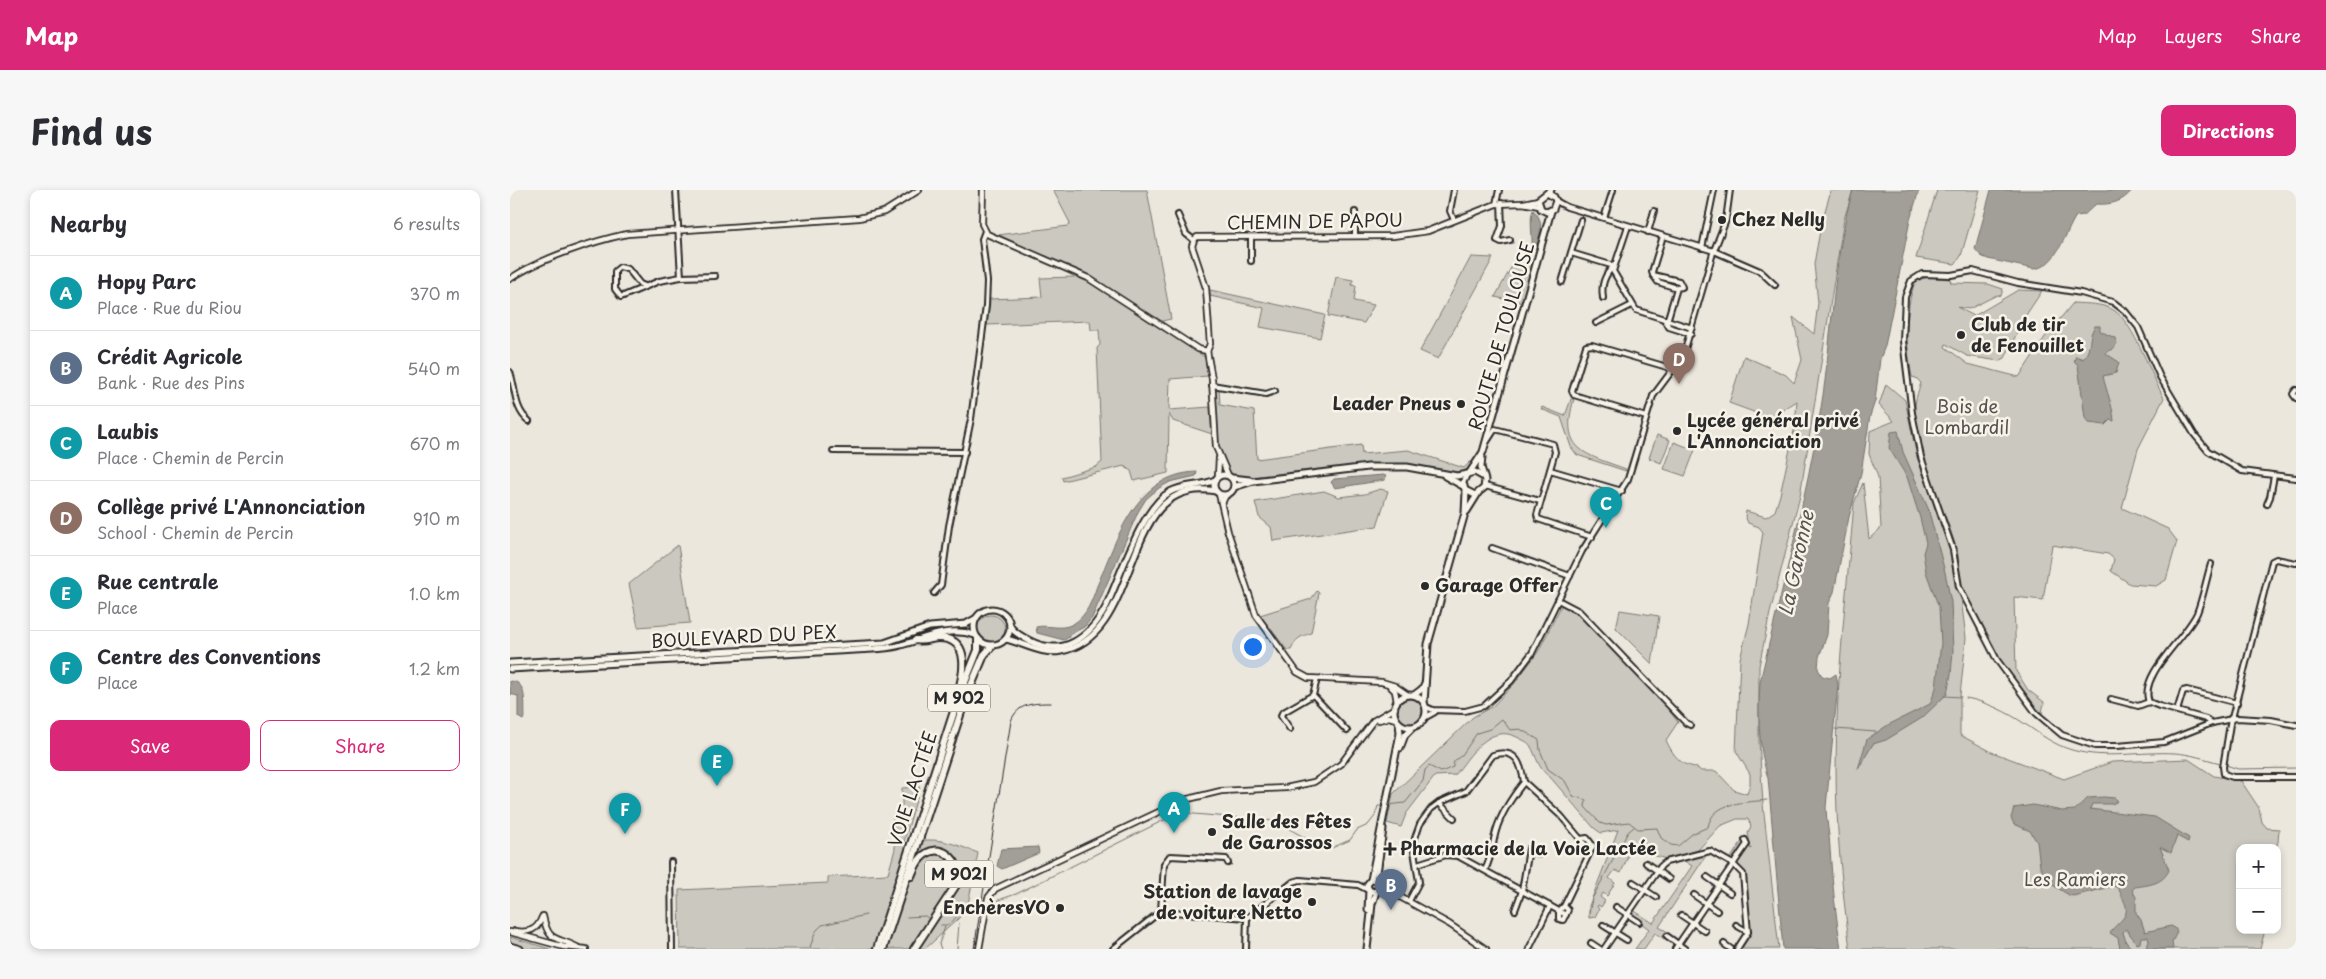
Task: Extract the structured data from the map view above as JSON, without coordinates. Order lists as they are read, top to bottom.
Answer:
{
  "streets": {
    "highway": ["M 902", "VOIE LACTÉE", "M 902l"],
    "main road": ["ROUTE DE TOULOUSE", "BOULEVARD DU PEX"],
    "street": ["CHEMIN DE PAPOU"]
  },
  "crossings": [
    ["CHEMIN DE PAPOU", "ROUTE DE TOULOUSE"],
    ["BOULEVARD DU PEX", "VOIE LACTÉE"],
    ["VOIE LACTÉE", "M 902l"]
  ],
  "water": ["La Garonne"],
  "parks": ["Bois de Lombardil", "Les Ramiers"],
  "places": {
    "other": [
      "Chez Nelly",
      "Club de tir de Fenouillet",
      "Leader Pneus",
      "Lycée général privé L'Annonciation",
      "Garage Offer",
      "Salle des Fêtes de Garossos",
      "Station de lavage de voiture Netto",
      "EnchèresVO"
    ],
    "health": ["Pharmacie de la Voie Lactée"]
  },
  "page": {
    "header": "Map",
    "nav": ["Map", "Layers", "Share"],
    "title": "Find us",
    "buttons": [
      "Directions",
      ["Save", "Share"]
    ],
    "heading": ["Nearby", "6 results"],
    "list": [
      {
        "mark": "A",
        "name": "Hopy Parc",
        "note": "Place · Rue du Riou",
        "value": "370 m"
      },
      {
        "mark": "B",
        "name": "Crédit Agricole",
        "note": "Bank · Rue des Pins",
        "value": "540 m"
      },
      {
        "mark": "C",
        "name": "Laubis",
        "note": "Place · Chemin de Percin",
        "value": "670 m"
      },
      {
        "mark": "D",
        "name": "Collège privé L'Annonciation",
        "note": "School · Chemin de Percin",
        "value": "910 m"
      },
      {
        "mark": "E",
        "name": "Rue centrale",
        "note": "Place",
        "value": "1.0 km"
      },
      {
        "mark": "F",
        "name": "Centre des Conventions",
        "note": "Place",
        "value": "1.2 km"
      }
    ],
    "pins": [
      "D",
      "C",
      "E",
      "A",
      "F",
      "B"
    ],
    "map_buttons": ["+", "−"]
  }
}
